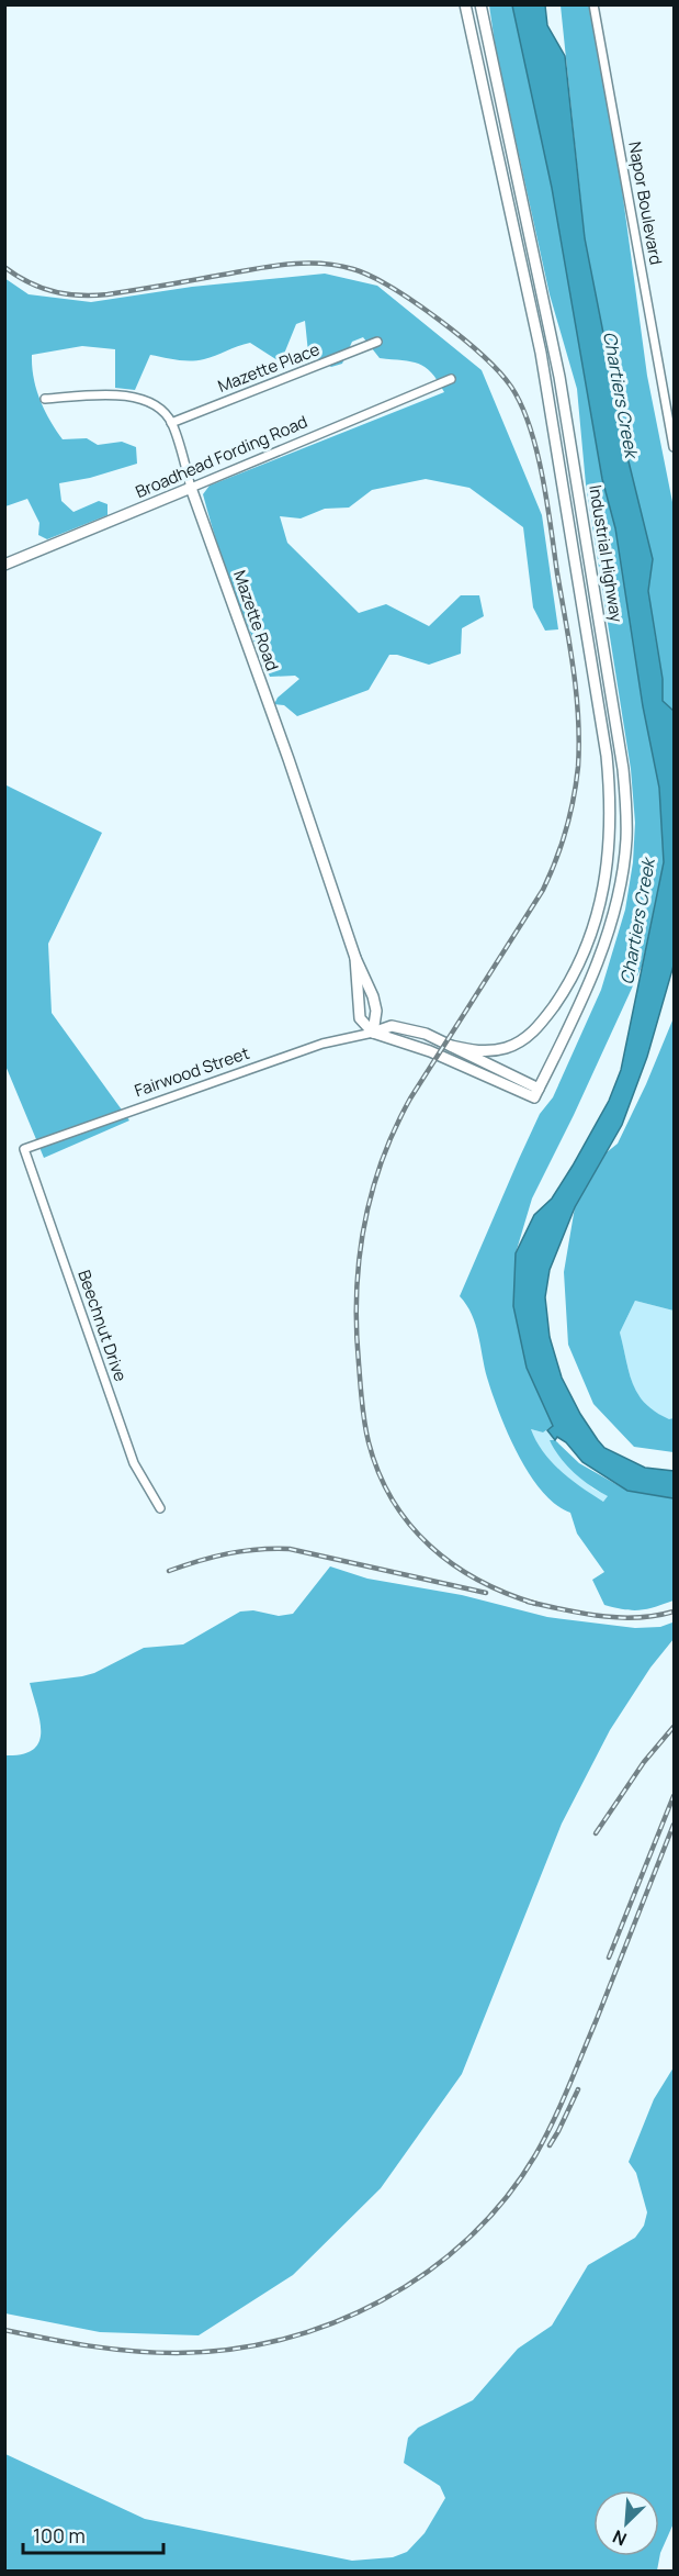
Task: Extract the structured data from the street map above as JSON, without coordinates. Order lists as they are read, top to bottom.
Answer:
{
  "streets": {
    "street": [
      "Napor Boulevard",
      "Mazette Place",
      "Broadhead Fording Road",
      "Industrial Highway",
      "Mazette Road",
      "Fairwood Street",
      "Beechnut Drive"
    ]
  },
  "crossings": [
    ["Mazette Place", "Mazette Road"],
    ["Broadhead Fording Road", "Mazette Road"],
    ["Industrial Highway", "Fairwood Street"],
    ["Mazette Road", "Fairwood Street"],
    ["Fairwood Street", "Beechnut Drive"]
  ],
  "water": ["Chartiers Creek"],
  "scale_bar": "100 m",
  "north": "bottom left"
}
